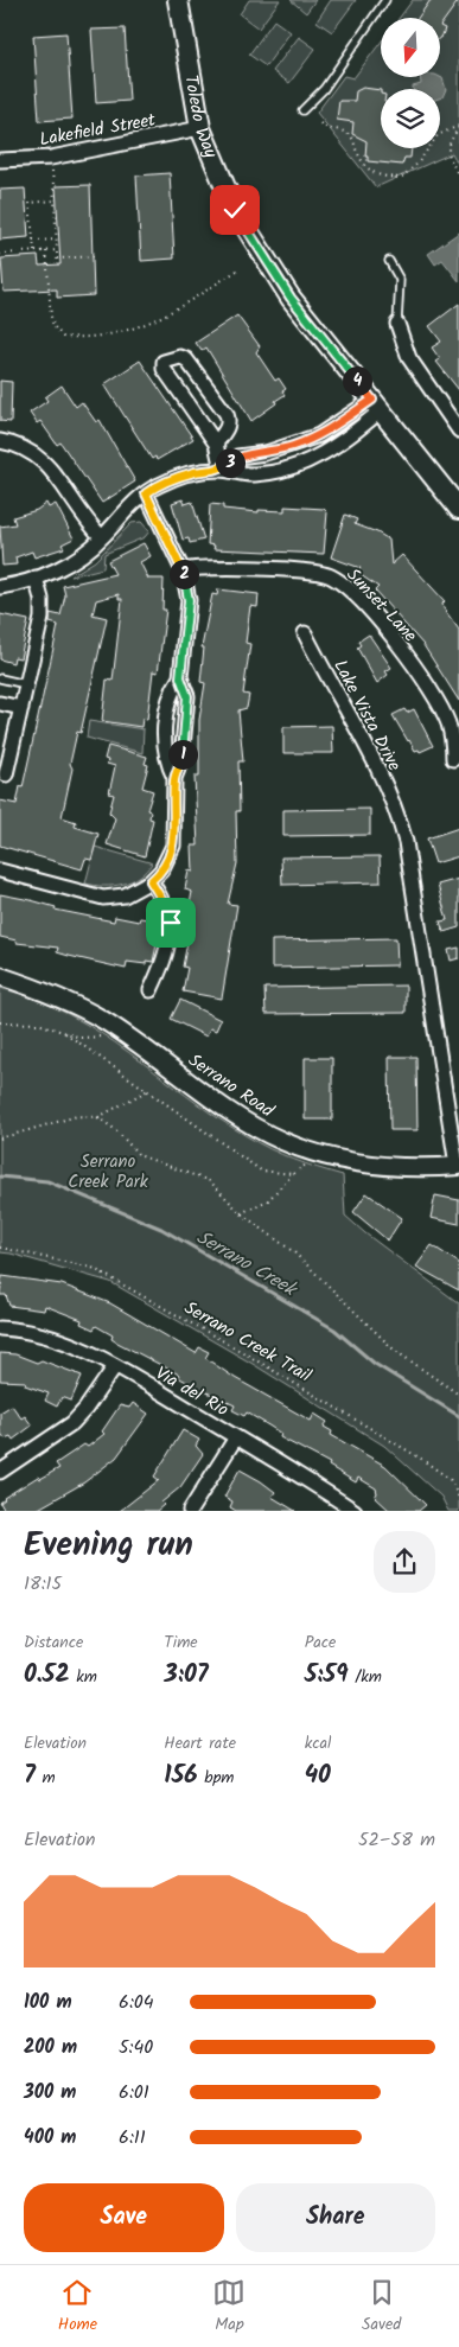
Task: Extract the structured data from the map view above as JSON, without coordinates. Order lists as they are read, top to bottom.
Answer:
{
  "streets": {
    "main road": ["Toledo Way"],
    "street": [
      "Lakefield Street",
      "Sunset Lane",
      "Lake Vista Drive",
      "Serrano Road",
      "Via del Rio"
    ],
    "path": ["Serrano Creek Trail"]
  },
  "crossings": [
    ["Toledo Way", "Lakefield Street"],
    ["Lake Vista Drive", "Serrano Road"]
  ],
  "water": ["Serrano Creek"],
  "parks": ["Serrano Creek Park"],
  "north": "bottom",
  "page": {
    "pins": [
      "4",
      "3",
      "2",
      "1"
    ],
    "heading": ["Evening run", "18:15"],
    "stats": [
      ["Distance", "0.52 km"],
      ["Time", "3:07"],
      ["Pace", "5:59 /km"],
      ["Elevation", "7 m"],
      ["Heart rate", "156 bpm"],
      ["kcal", "40"]
    ],
    "chart": ["Elevation", "52–58 m"],
    "list": [
      {
        "name": "100 m",
        "note": "6:04"
      },
      {
        "name": "200 m",
        "note": "5:40"
      },
      {
        "name": "300 m",
        "note": "6:01"
      },
      {
        "name": "400 m",
        "note": "6:11"
      }
    ],
    "buttons": ["Save", "Share"],
    "tabs": ["Home", "Map", "Saved"]
  }
}
